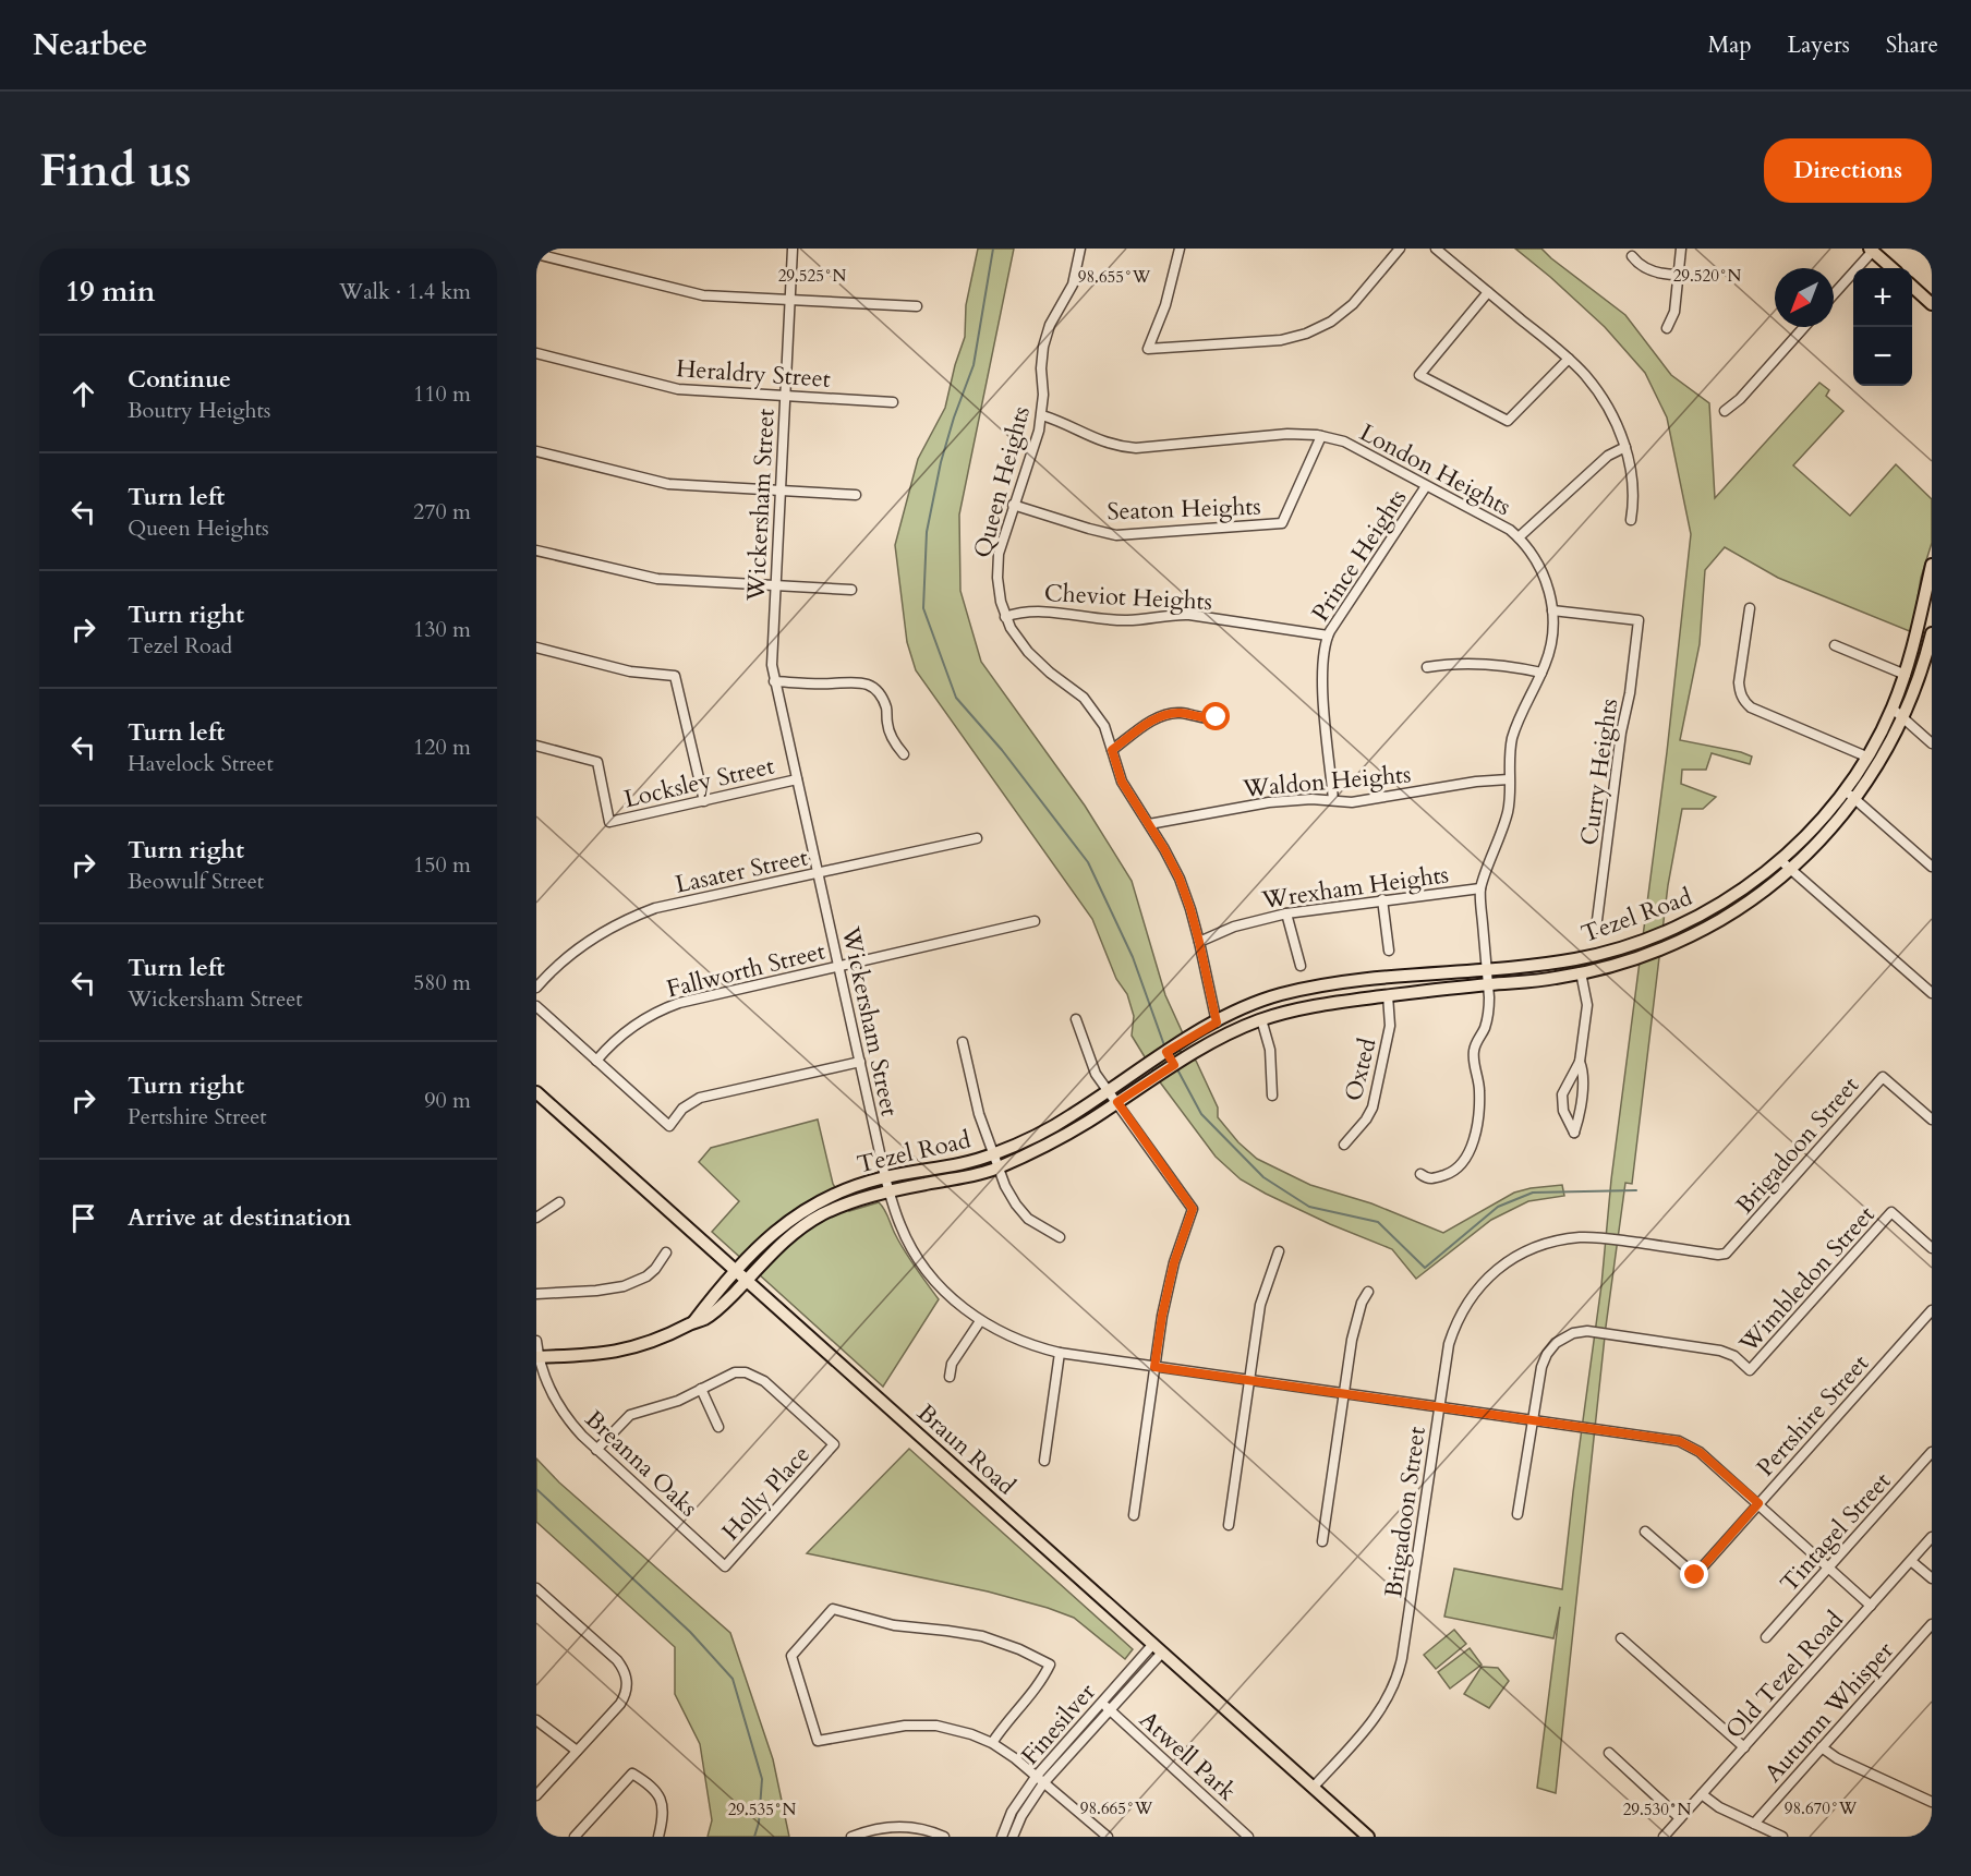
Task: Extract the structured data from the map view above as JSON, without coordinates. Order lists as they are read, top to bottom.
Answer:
{
  "streets": {
    "main road": ["Tezel Road", "Braun Road"],
    "street": [
      "Heraldry Street",
      "London Heights",
      "Queen Heights",
      "Wickersham Street",
      "Seaton Heights",
      "Prince Heights",
      "Cheviot Heights",
      "Curry Heights",
      "Waldon Heights",
      "Locksley Street",
      "Lasater Street",
      "Wrexham Heights",
      "Fallworth Street",
      "Oxted",
      "Brigadoon Street",
      "Wimbledon Street",
      "Pertshire Street",
      "Breanna Oaks",
      "Holly Place",
      "Tintagel Street",
      "Old Tezel Road",
      "Autumn Whisper",
      "Finesilver",
      "Atwell Park"
    ]
  },
  "crossings": [
    ["Heraldry Street", "Wickersham Street"],
    ["London Heights", "Queen Heights"],
    ["London Heights", "Seaton Heights"],
    ["London Heights", "Prince Heights"],
    ["London Heights", "Curry Heights"],
    ["London Heights", "Waldon Heights"],
    ["London Heights", "Wrexham Heights"],
    ["London Heights", "Tezel Road"],
    ["Queen Heights", "Seaton Heights"],
    ["Queen Heights", "Cheviot Heights"],
    ["Queen Heights", "Waldon Heights"],
    ["Queen Heights", "Wrexham Heights"],
    ["Queen Heights", "Tezel Road"],
    ["Wickersham Street", "Locksley Street"],
    ["Wickersham Street", "Lasater Street"],
    ["Wickersham Street", "Tezel Road"],
    ["Wickersham Street", "Fallworth Street"],
    ["Wickersham Street", "Brigadoon Street"],
    ["Wickersham Street", "Wimbledon Street"],
    ["Wickersham Street", "Pertshire Street"],
    ["Wickersham Street", "Tintagel Street"],
    ["Wickersham Street", "Old Tezel Road"],
    ["Prince Heights", "Cheviot Heights"],
    ["Prince Heights", "Waldon Heights"],
    ["Tezel Road", "Oxted"],
    ["Tezel Road", "Braun Road"],
    ["Tezel Road", "Breanna Oaks"],
    ["Brigadoon Street", "Braun Road"],
    ["Braun Road", "Finesilver"],
    ["Breanna Oaks", "Holly Place"],
    ["Finesilver", "Atwell Park"]
  ],
  "north": "bottom left",
  "page": {
    "header": "Nearbee",
    "nav": ["Map", "Layers", "Share"],
    "buttons": "Directions",
    "title": "Find us",
    "heading": ["19 min", "Walk · 1.4 km"],
    "map_buttons": ["+", "−"],
    "list": [
      ["Continue", "Boutry Heights", "110 m"],
      ["Turn left", "Queen Heights", "270 m"],
      ["Turn right", "Tezel Road", "130 m"],
      ["Turn left", "Havelock Street", "120 m"],
      ["Turn right", "Beowulf Street", "150 m"],
      ["Turn left", "Wickersham Street", "580 m"],
      ["Turn right", "Pertshire Street", "90 m"],
      "Arrive at destination"
    ]
  },
  "coordinates": [
    "29.525°N",
    "29.520°N",
    "98.655°W",
    "98.665°W",
    "98.670°W",
    "29.535°N",
    "29.530°N"
  ]
}
